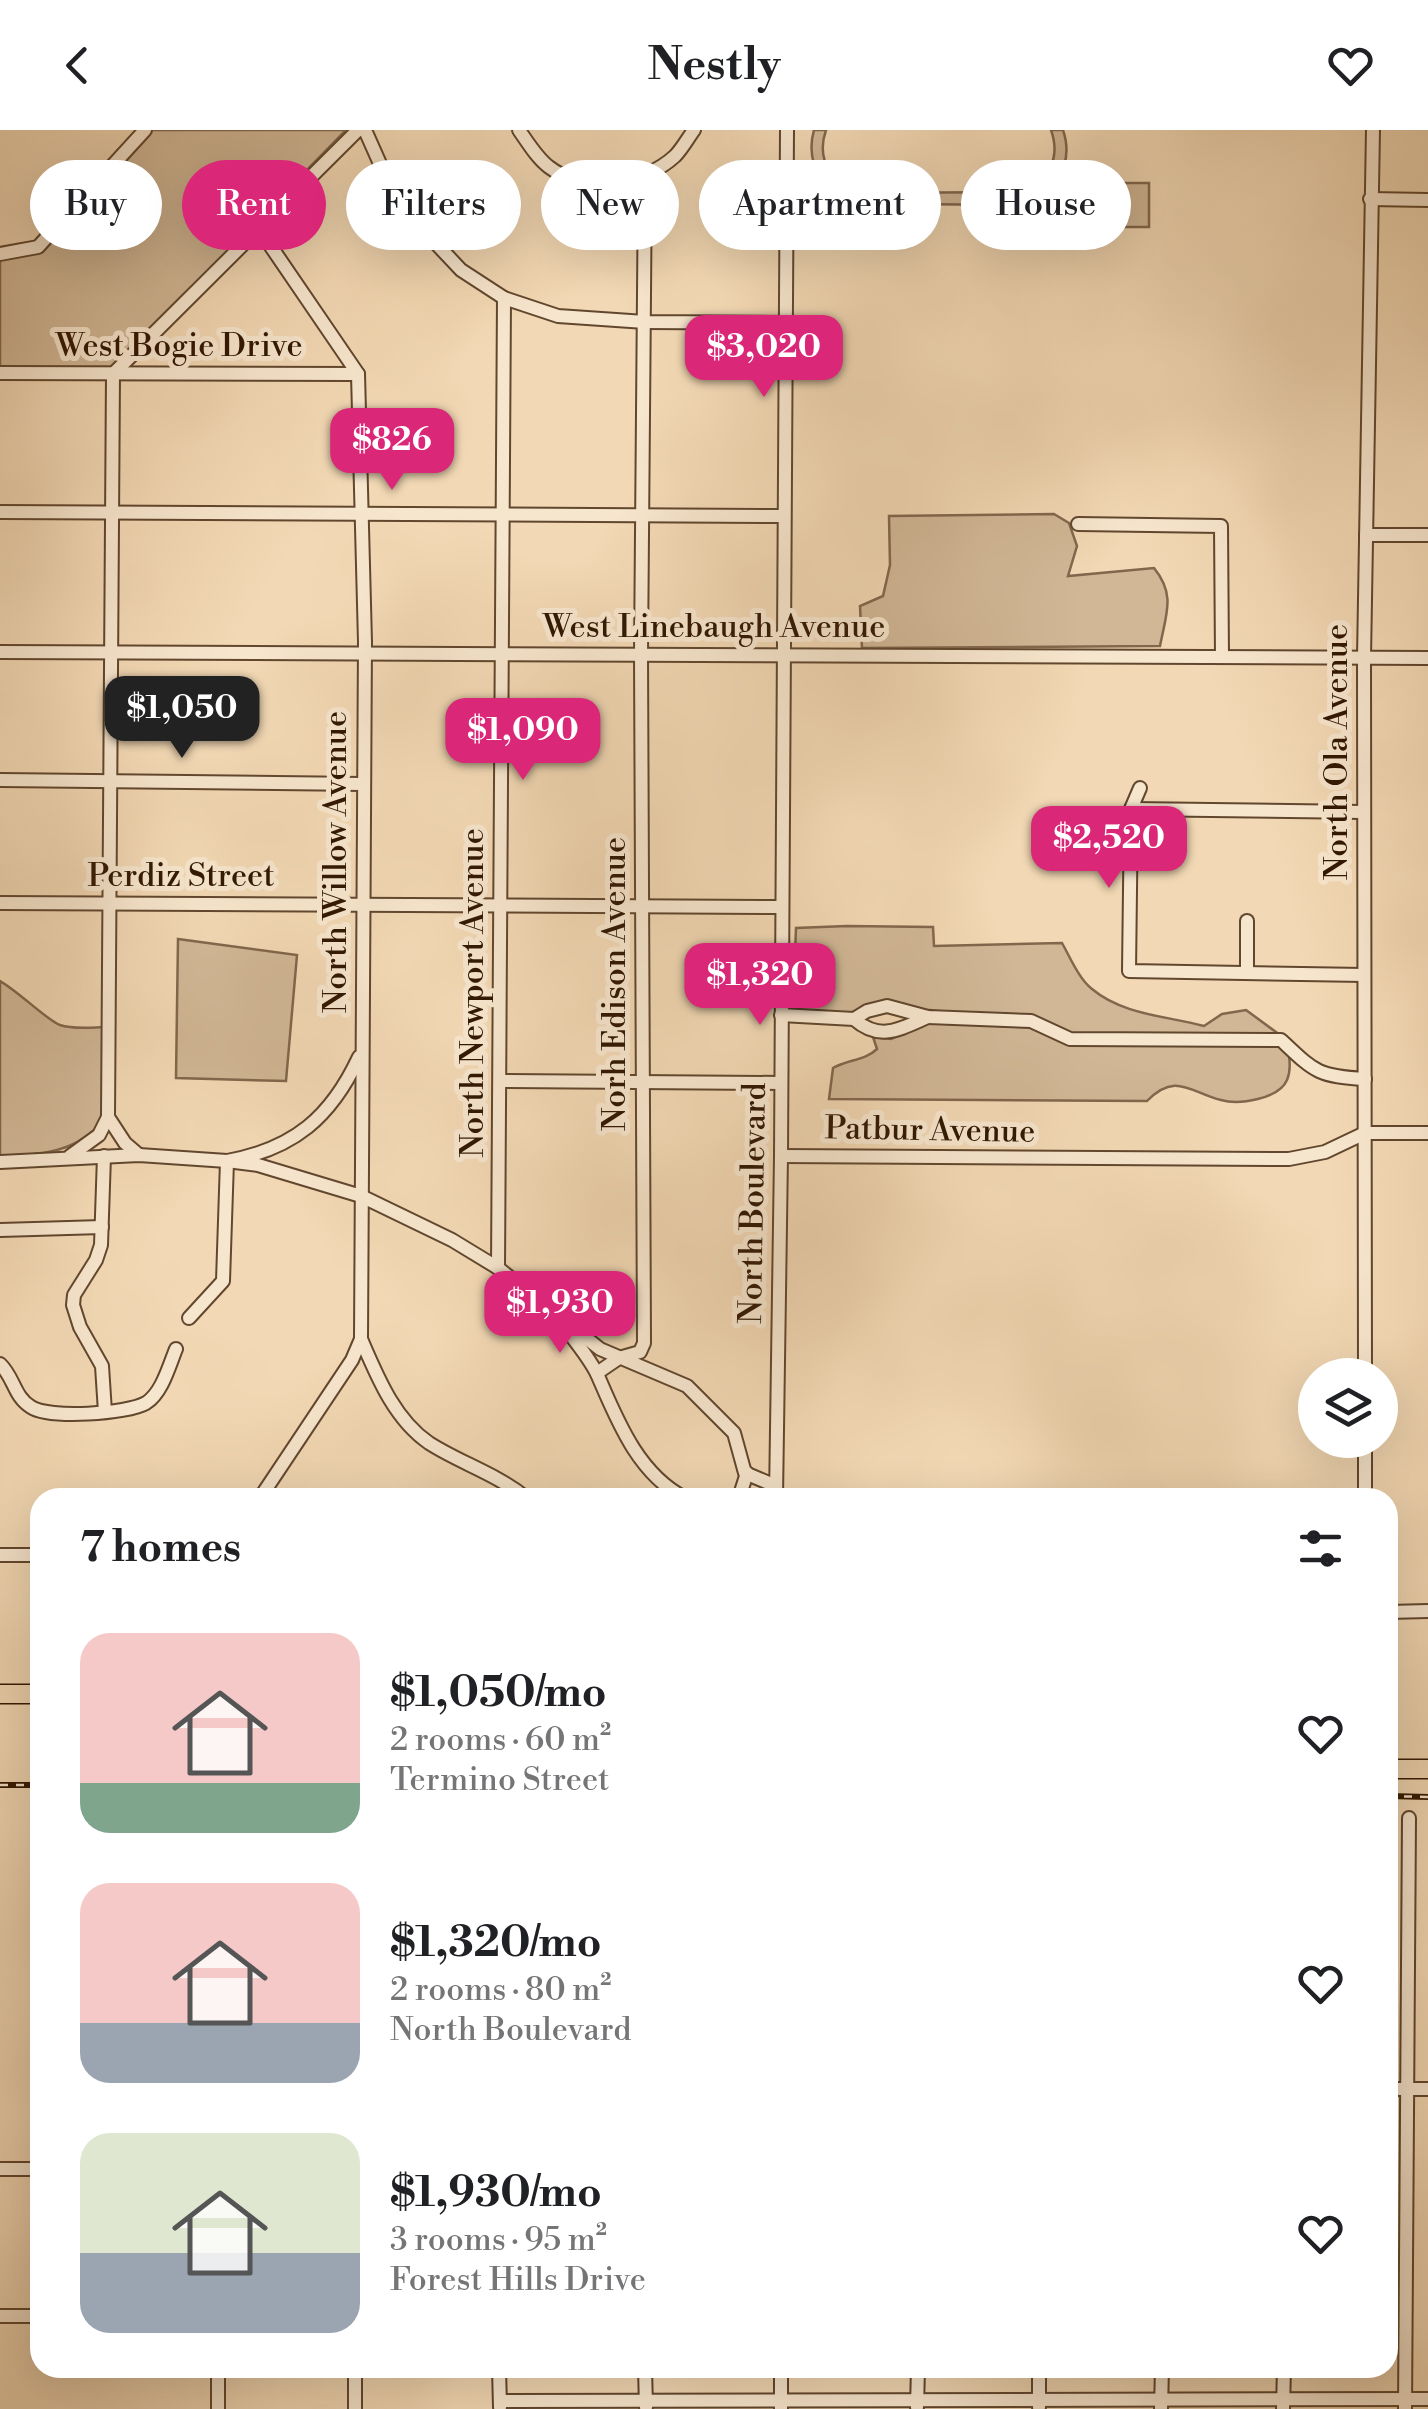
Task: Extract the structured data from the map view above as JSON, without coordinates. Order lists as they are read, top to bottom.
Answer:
{
  "streets": {
    "street": [
      "West Bogie Drive",
      "West Linebaugh Avenue",
      "North Ola Avenue",
      "North Willow Avenue",
      "Perdiz Street",
      "Norh Edison Avenue",
      "North Newport Avenue",
      "Patbur Avenue",
      "North Boulevard"
    ]
  },
  "crossings": [
    ["West Bogie Drive", "North Willow Avenue"],
    ["West Linebaugh Avenue", "North Ola Avenue"],
    ["West Linebaugh Avenue", "North Willow Avenue"],
    ["West Linebaugh Avenue", "Norh Edison Avenue"],
    ["West Linebaugh Avenue", "North Newport Avenue"],
    ["West Linebaugh Avenue", "North Boulevard"],
    ["North Ola Avenue", "Patbur Avenue"],
    ["North Willow Avenue", "Perdiz Street"],
    ["Perdiz Street", "Norh Edison Avenue"],
    ["Perdiz Street", "North Newport Avenue"],
    ["Perdiz Street", "North Boulevard"],
    ["Patbur Avenue", "North Boulevard"]
  ],
  "page": {
    "header": "Nestly",
    "chip": [
      "Buy",
      "Rent",
      "Filters",
      "New",
      "Apartment",
      "House"
    ],
    "price": [
      "$3,020",
      "$826",
      "$1,050",
      "$1,090",
      "$2,520",
      "$1,320",
      "$1,930"
    ],
    "heading": "7 homes",
    "list": [
      {
        "name": "$1,050/mo",
        "note": "2 rooms · 60 m² · Termino Street"
      },
      {
        "name": "$1,320/mo",
        "note": "2 rooms · 80 m² · North Boulevard"
      },
      {
        "name": "$1,930/mo",
        "note": "3 rooms · 95 m² · Forest Hills Drive"
      }
    ]
  }
}
